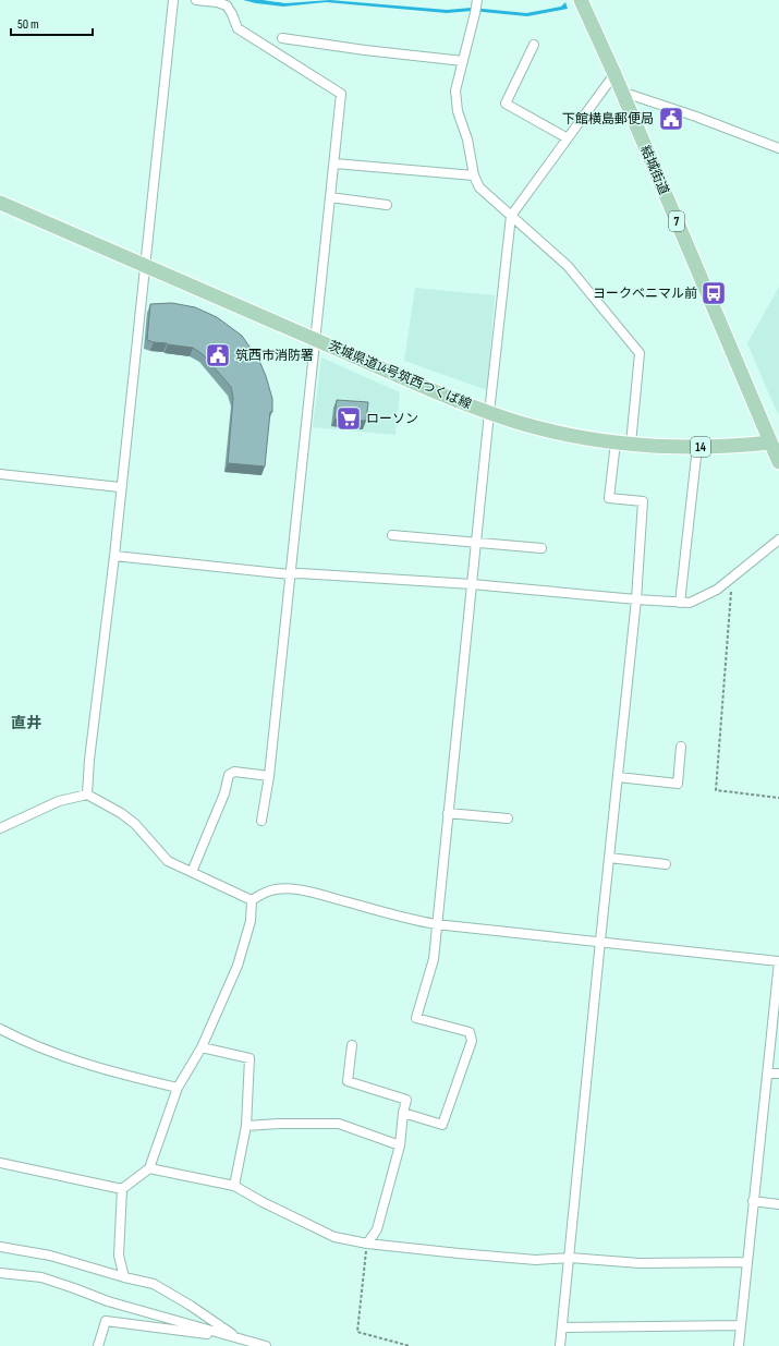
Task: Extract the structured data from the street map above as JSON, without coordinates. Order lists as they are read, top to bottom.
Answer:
{
  "streets": {
    "main road": [
      "結城街道",
      "7",
      "茨城県道14号筑西つくば線",
      "14"
    ]
  },
  "crossings": [
    ["結城街道", "茨城県道14号筑西つくば線"]
  ],
  "districts": ["直井"],
  "places": {
    "public building": ["下館横島郵便局", "筑西市消防署"],
    "bus stop": ["ヨークベニマル前"],
    "supermarket": ["ローソン"]
  },
  "scale_bar": "50 m"
}
